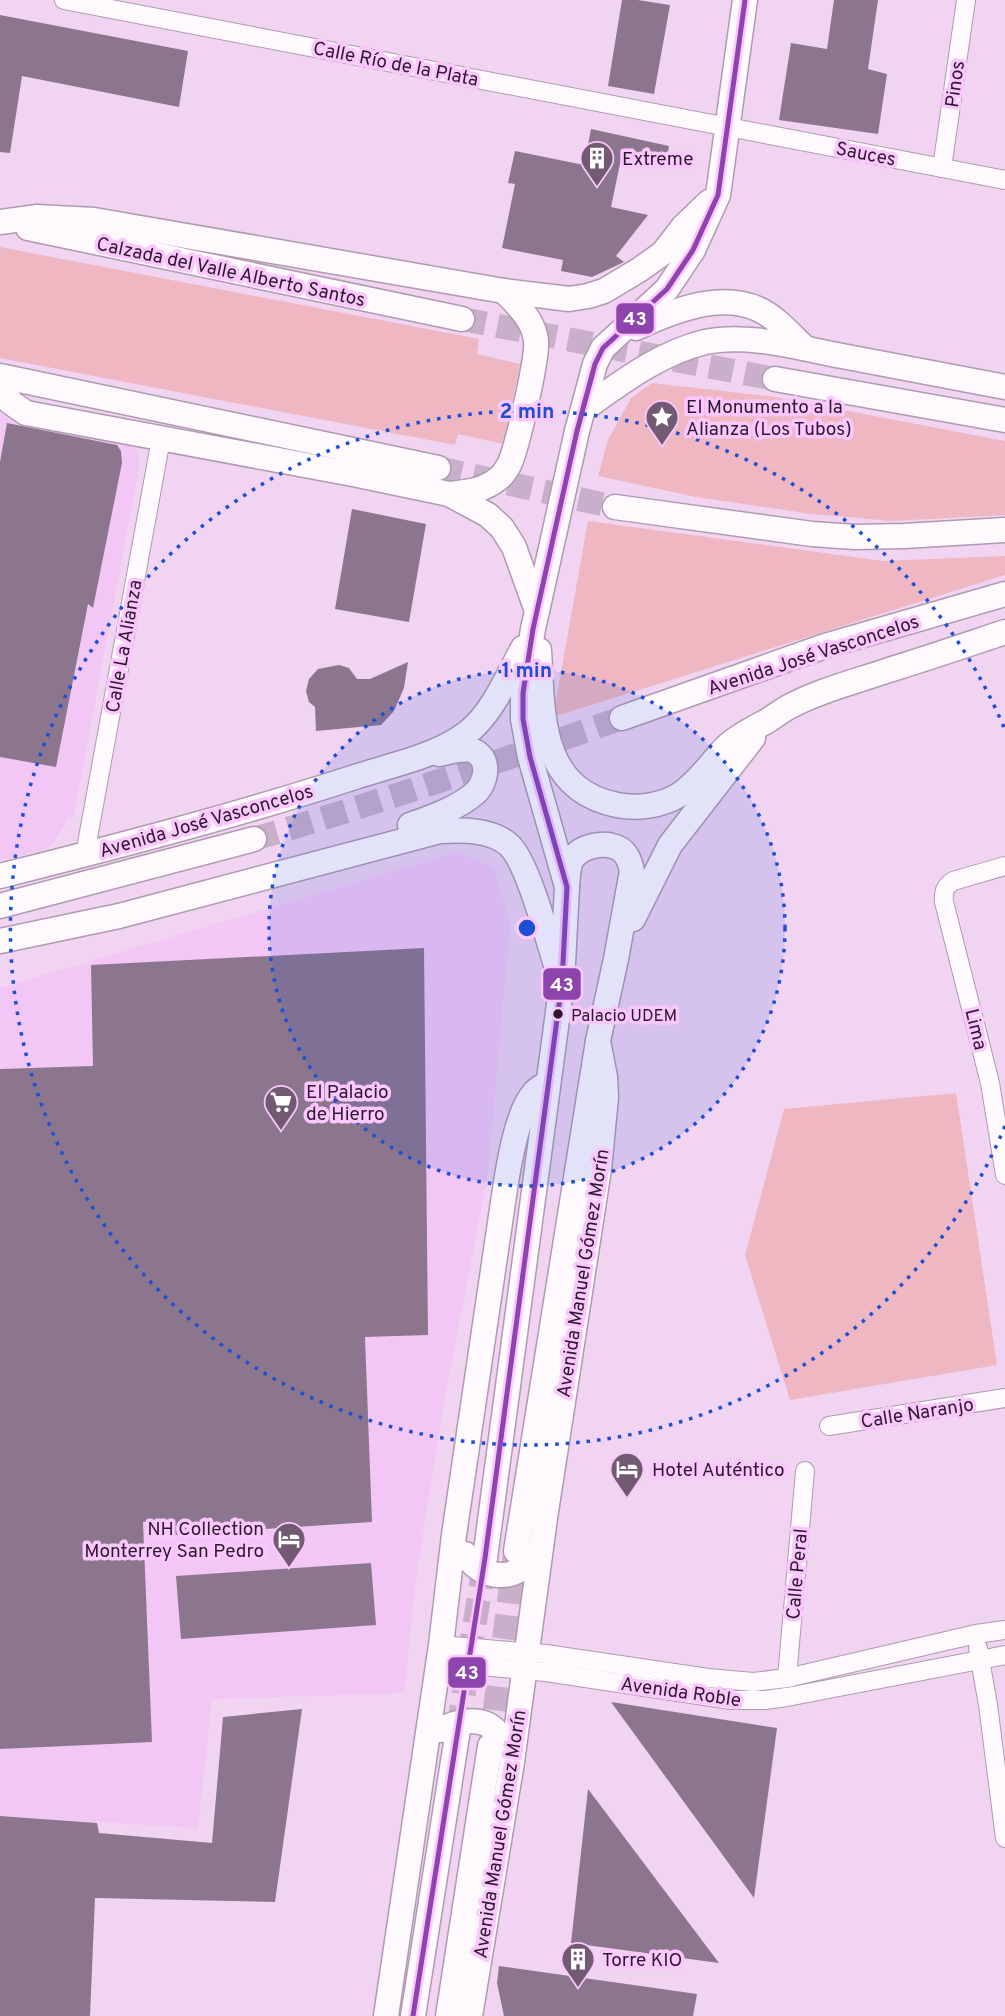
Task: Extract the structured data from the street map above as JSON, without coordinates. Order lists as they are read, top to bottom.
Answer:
{
  "streets": {
    "main road": ["Calzada del Valle Alberto Santos", "Avenida José Vasconcelos", "Avenida Manuel Gómez Morín"],
    "street": [
      "Calle Río de la Plata",
      "Pinos",
      "Sauces",
      "Calle La Alianza",
      "Lima",
      "Calle Naranjo",
      "Calle Peral",
      "Avenida Roble"
    ]
  },
  "crossings": [
    ["Calle Río de la Plata", "Sauces"],
    ["Pinos", "Sauces"],
    ["Calle La Alianza", "Avenida José Vasconcelos"],
    ["Avenida Manuel Gómez Morín", "Avenida Roble"],
    ["Calle Peral", "Avenida Roble"]
  ],
  "places": {
    "building": ["Extreme", "Torre KIO"],
    "place": ["El Monumento a la Alianza (Los Tubos)"],
    "other": ["Palacio UDEM"],
    "supermarket": ["El Palacio de Hierro"],
    "hotel": ["Hotel Auténtico", "NH Collection Monterrey San Pedro"]
  },
  "lines": ["transit line 43"],
  "rings": ["2 min", "1 min"]
}
